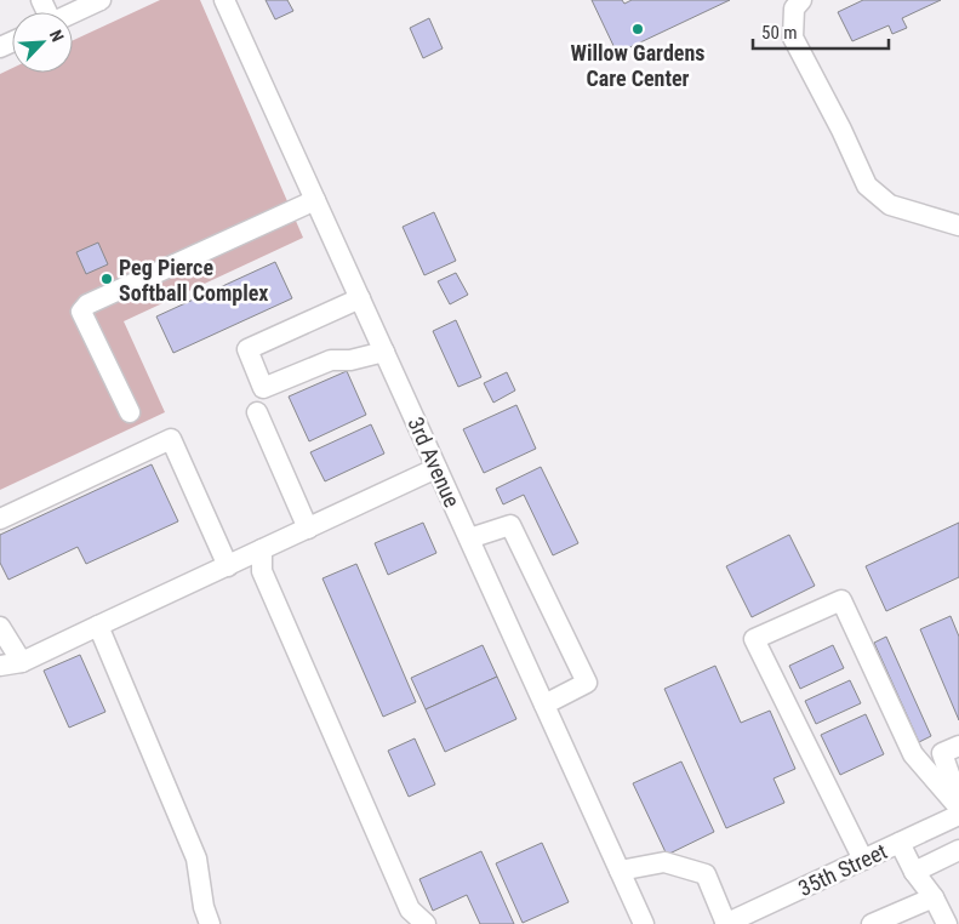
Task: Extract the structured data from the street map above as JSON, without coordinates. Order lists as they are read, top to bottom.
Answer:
{
  "streets": {
    "street": ["3rd Avenue", "35th Street"]
  },
  "places": ["Willow Gardens Care Center", "Peg Pierce Softball Complex"],
  "scale_bar": "50 m",
  "north": "top right"
}
